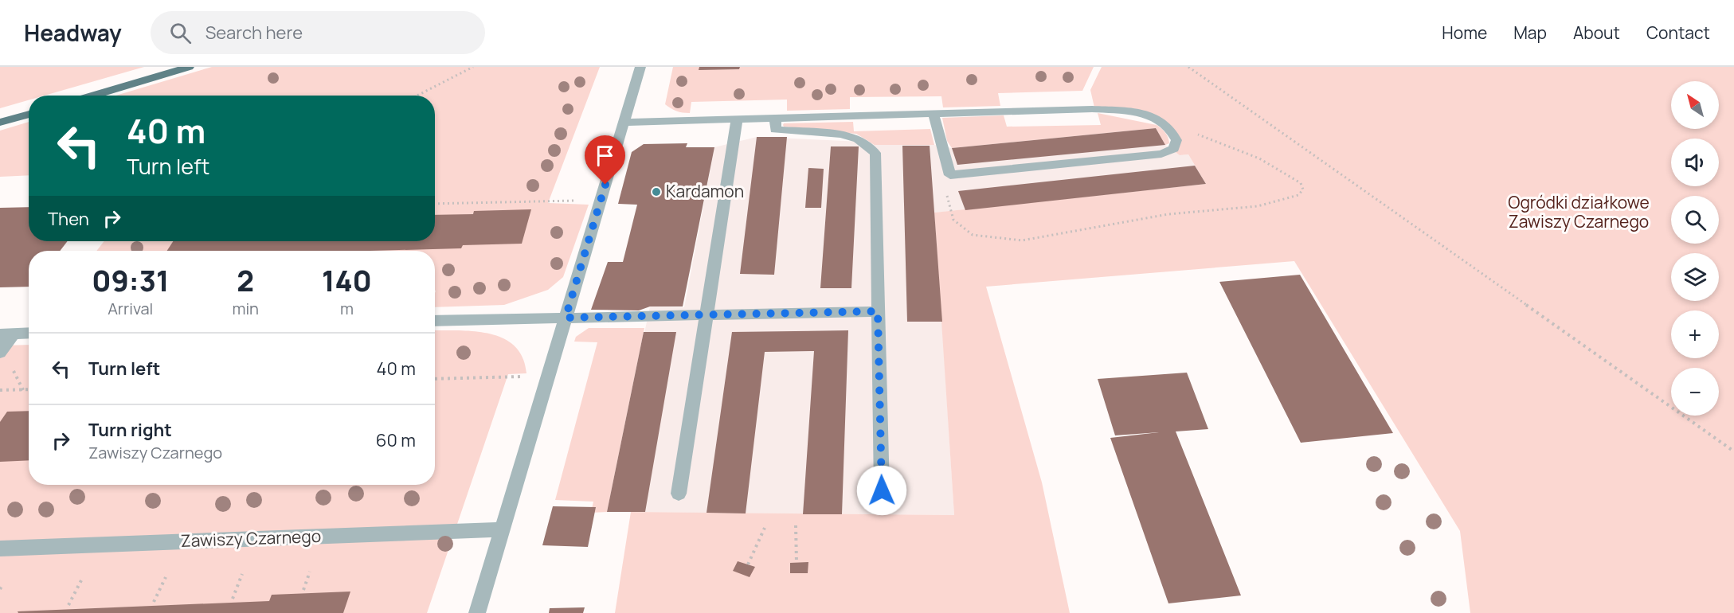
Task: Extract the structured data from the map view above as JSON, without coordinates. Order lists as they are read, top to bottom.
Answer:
{
  "streets": {
    "street": ["Zawiszy Czarnego"]
  },
  "parks": ["Ogródki działkowe Zawiszy Czarnego"],
  "places": ["Kardamon"],
  "north": "top left",
  "page": {
    "header": "Headway",
    "search": "Search here",
    "nav": [
      "Home",
      "Map",
      "About",
      "Contact"
    ],
    "map_buttons": ["+", "−"],
    "turn": ["40 m", "Turn left"],
    "then": "Then",
    "eta": [
      "09:31",
      "Arrival",
      "2",
      "min",
      "140",
      "m"
    ],
    "list": [
      {
        "name": "Turn left",
        "value": "40 m"
      },
      {
        "name": "Turn right",
        "note": "Zawiszy Czarnego",
        "value": "60 m"
      }
    ]
  }
}
